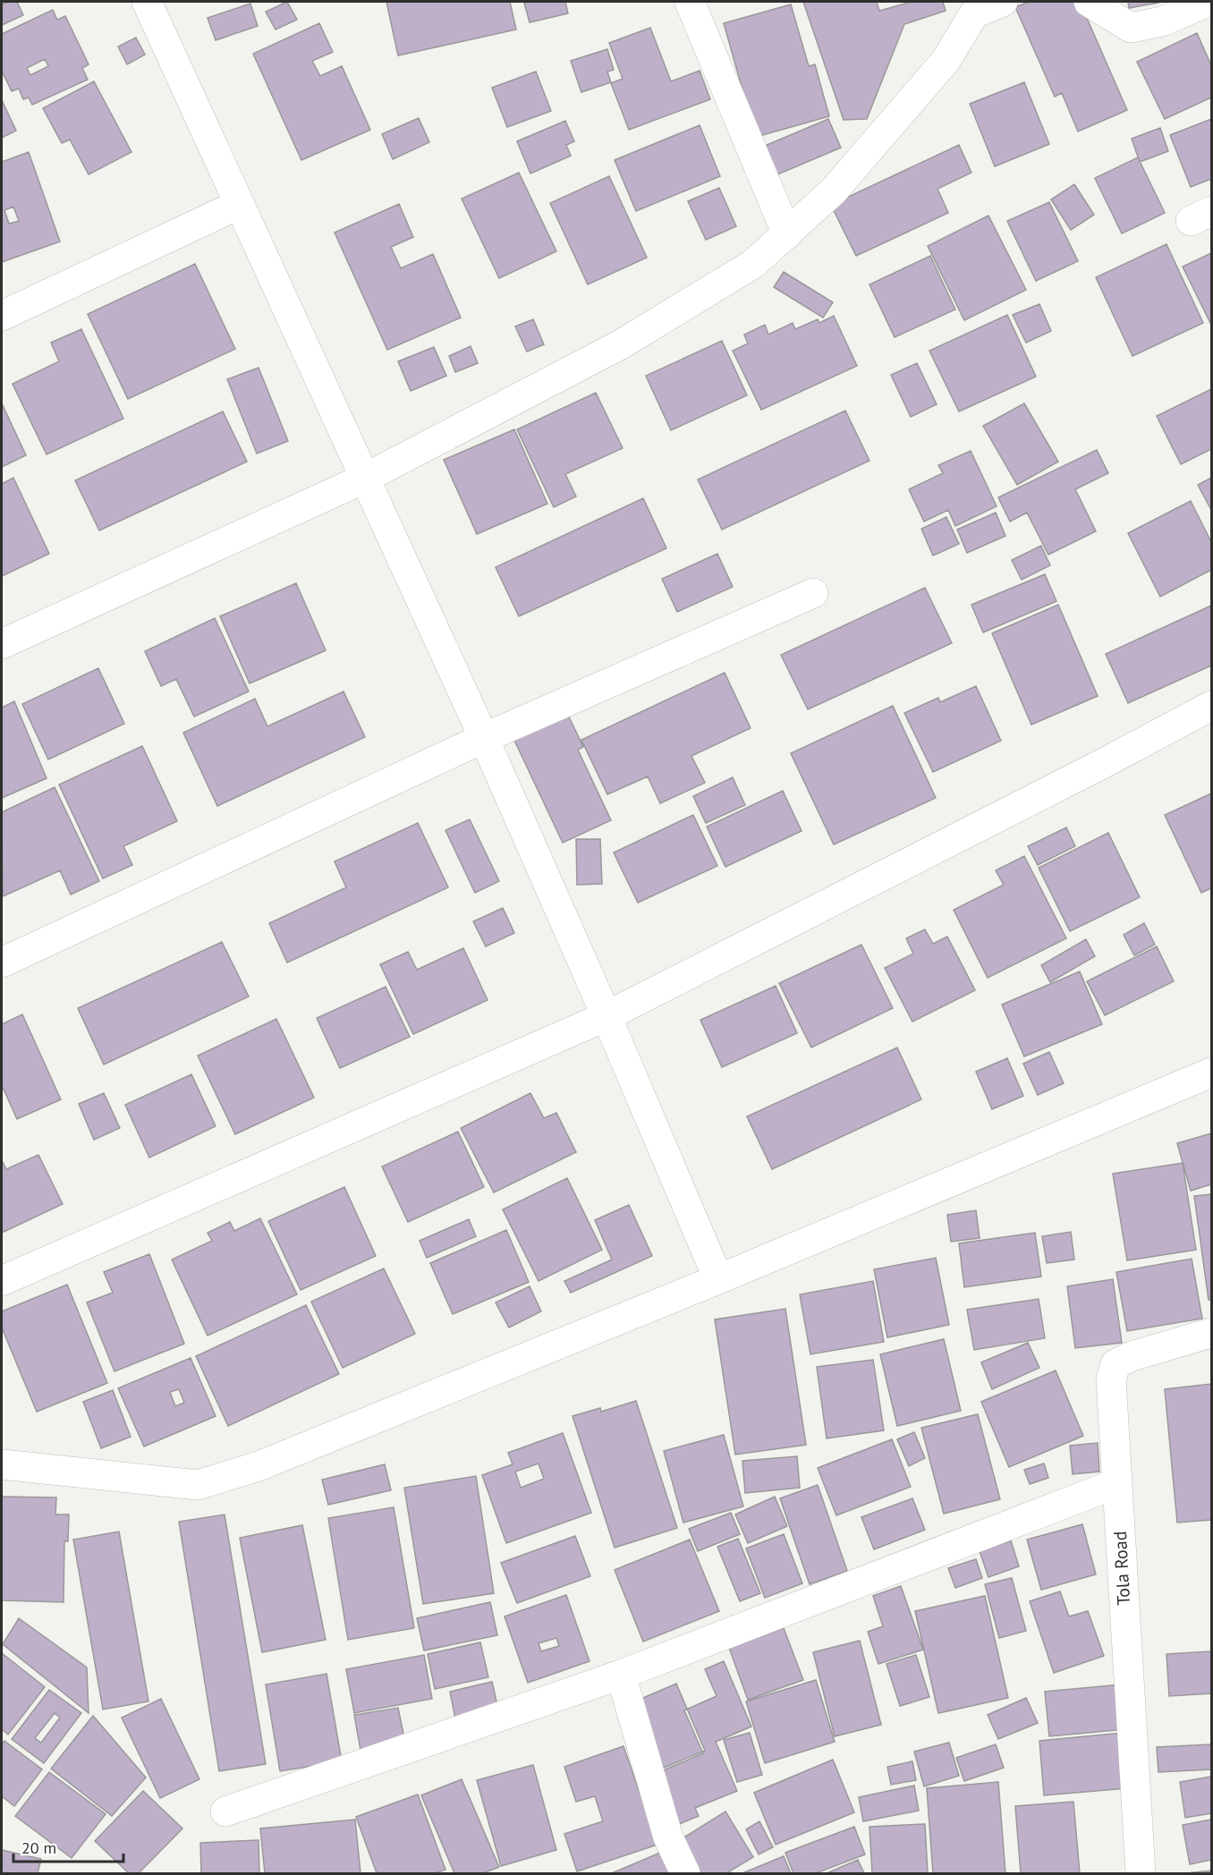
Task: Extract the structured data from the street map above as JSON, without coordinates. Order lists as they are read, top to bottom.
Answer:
{
  "streets": {
    "street": ["Tola Road"]
  },
  "scale_bar": "20 m"
}
